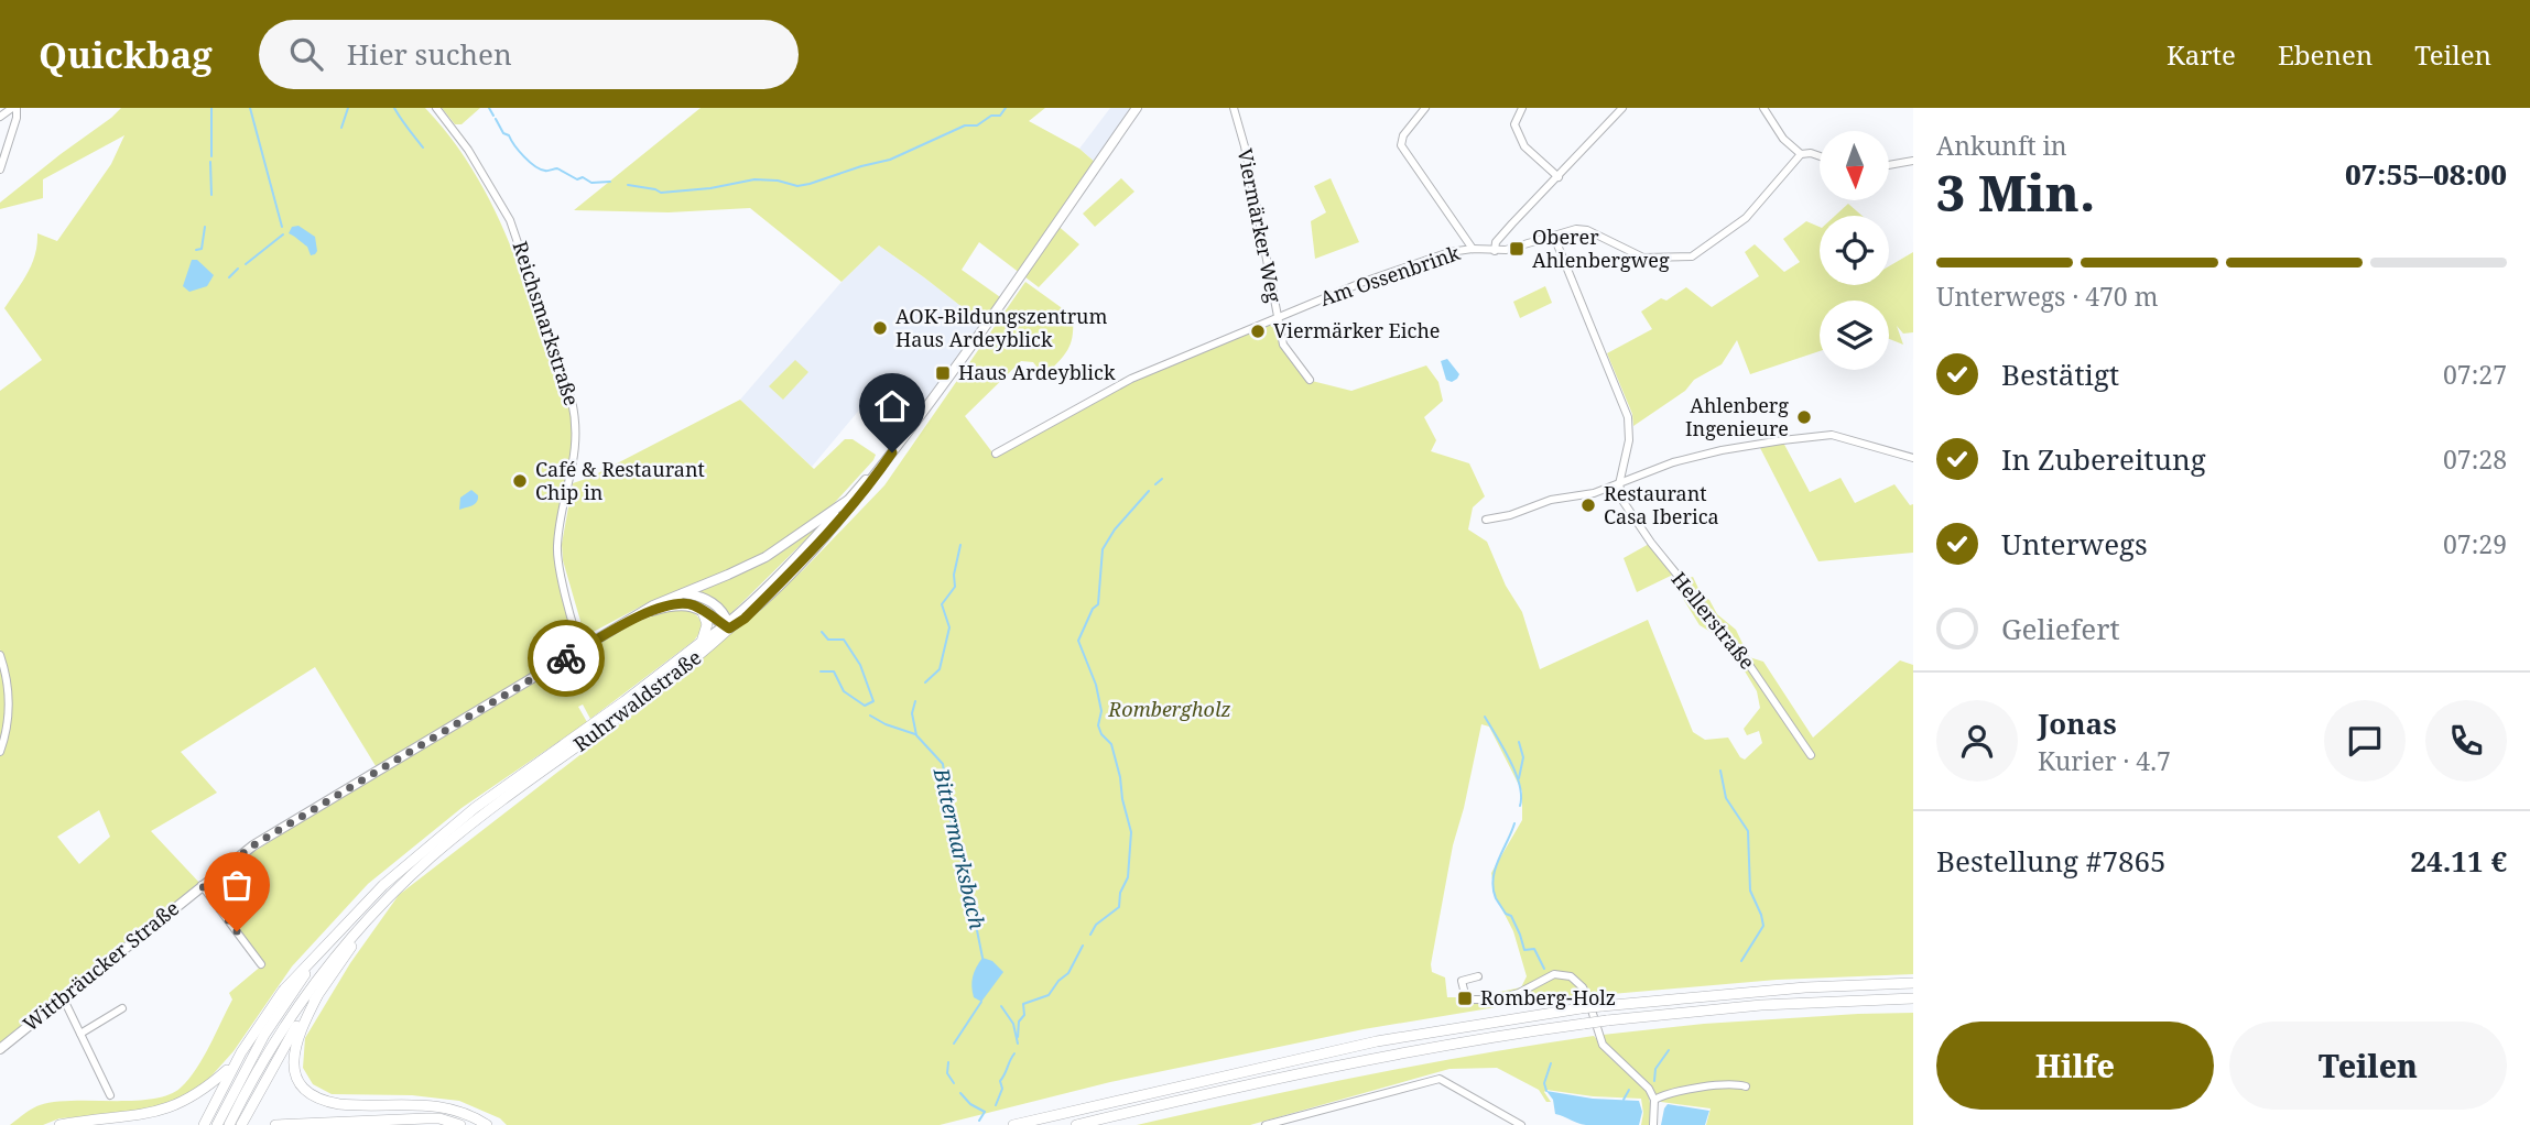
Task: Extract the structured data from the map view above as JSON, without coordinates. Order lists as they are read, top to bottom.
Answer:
{
  "streets": {
    "highway": ["Ruhrwaldstraße"],
    "main road": ["Wittbräucker Straße"],
    "street": [
      "Viermärker Weg",
      "Am Ossenbrink",
      "Reichsmarkstraße",
      "Hellerstraße"
    ]
  },
  "crossings": [
    ["Viermärker Weg", "Am Ossenbrink"],
    ["Reichsmarkstraße", "Wittbräucker Straße"],
    ["Ruhrwaldstraße", "Wittbräucker Straße"]
  ],
  "water": ["Bittermarksbach"],
  "parks": ["Rombergholz"],
  "places": {
    "transit": ["Oberer Ahlenbergweg", "Haus Ardeyblick", "Romberg-Holz"],
    "other": [
      "AOK-Bildungszentrum Haus Ardeyblick",
      "Viermärker Eiche",
      "Ahlenberg Ingenieure",
      "Café & Restaurant Chip in",
      "Restaurant Casa Iberica"
    ]
  },
  "north": "bottom",
  "page": {
    "header": "Quickbag",
    "search": "Hier suchen",
    "nav": ["Karte", "Ebenen", "Teilen"],
    "heading": ["3 Min.", "Ankunft in", "07:55–08:00"],
    "panel": [
      "Jonas",
      "Kurier · 4.7",
      "Bestellung #7865",
      "24.11 €"
    ],
    "bar": "Unterwegs · 470 m",
    "list": [
      ["Bestätigt", "07:27"],
      ["In Zubereitung", "07:28"],
      ["Unterwegs", "07:29"],
      "Geliefert"
    ],
    "buttons": ["Hilfe", "Teilen"]
  }
}
